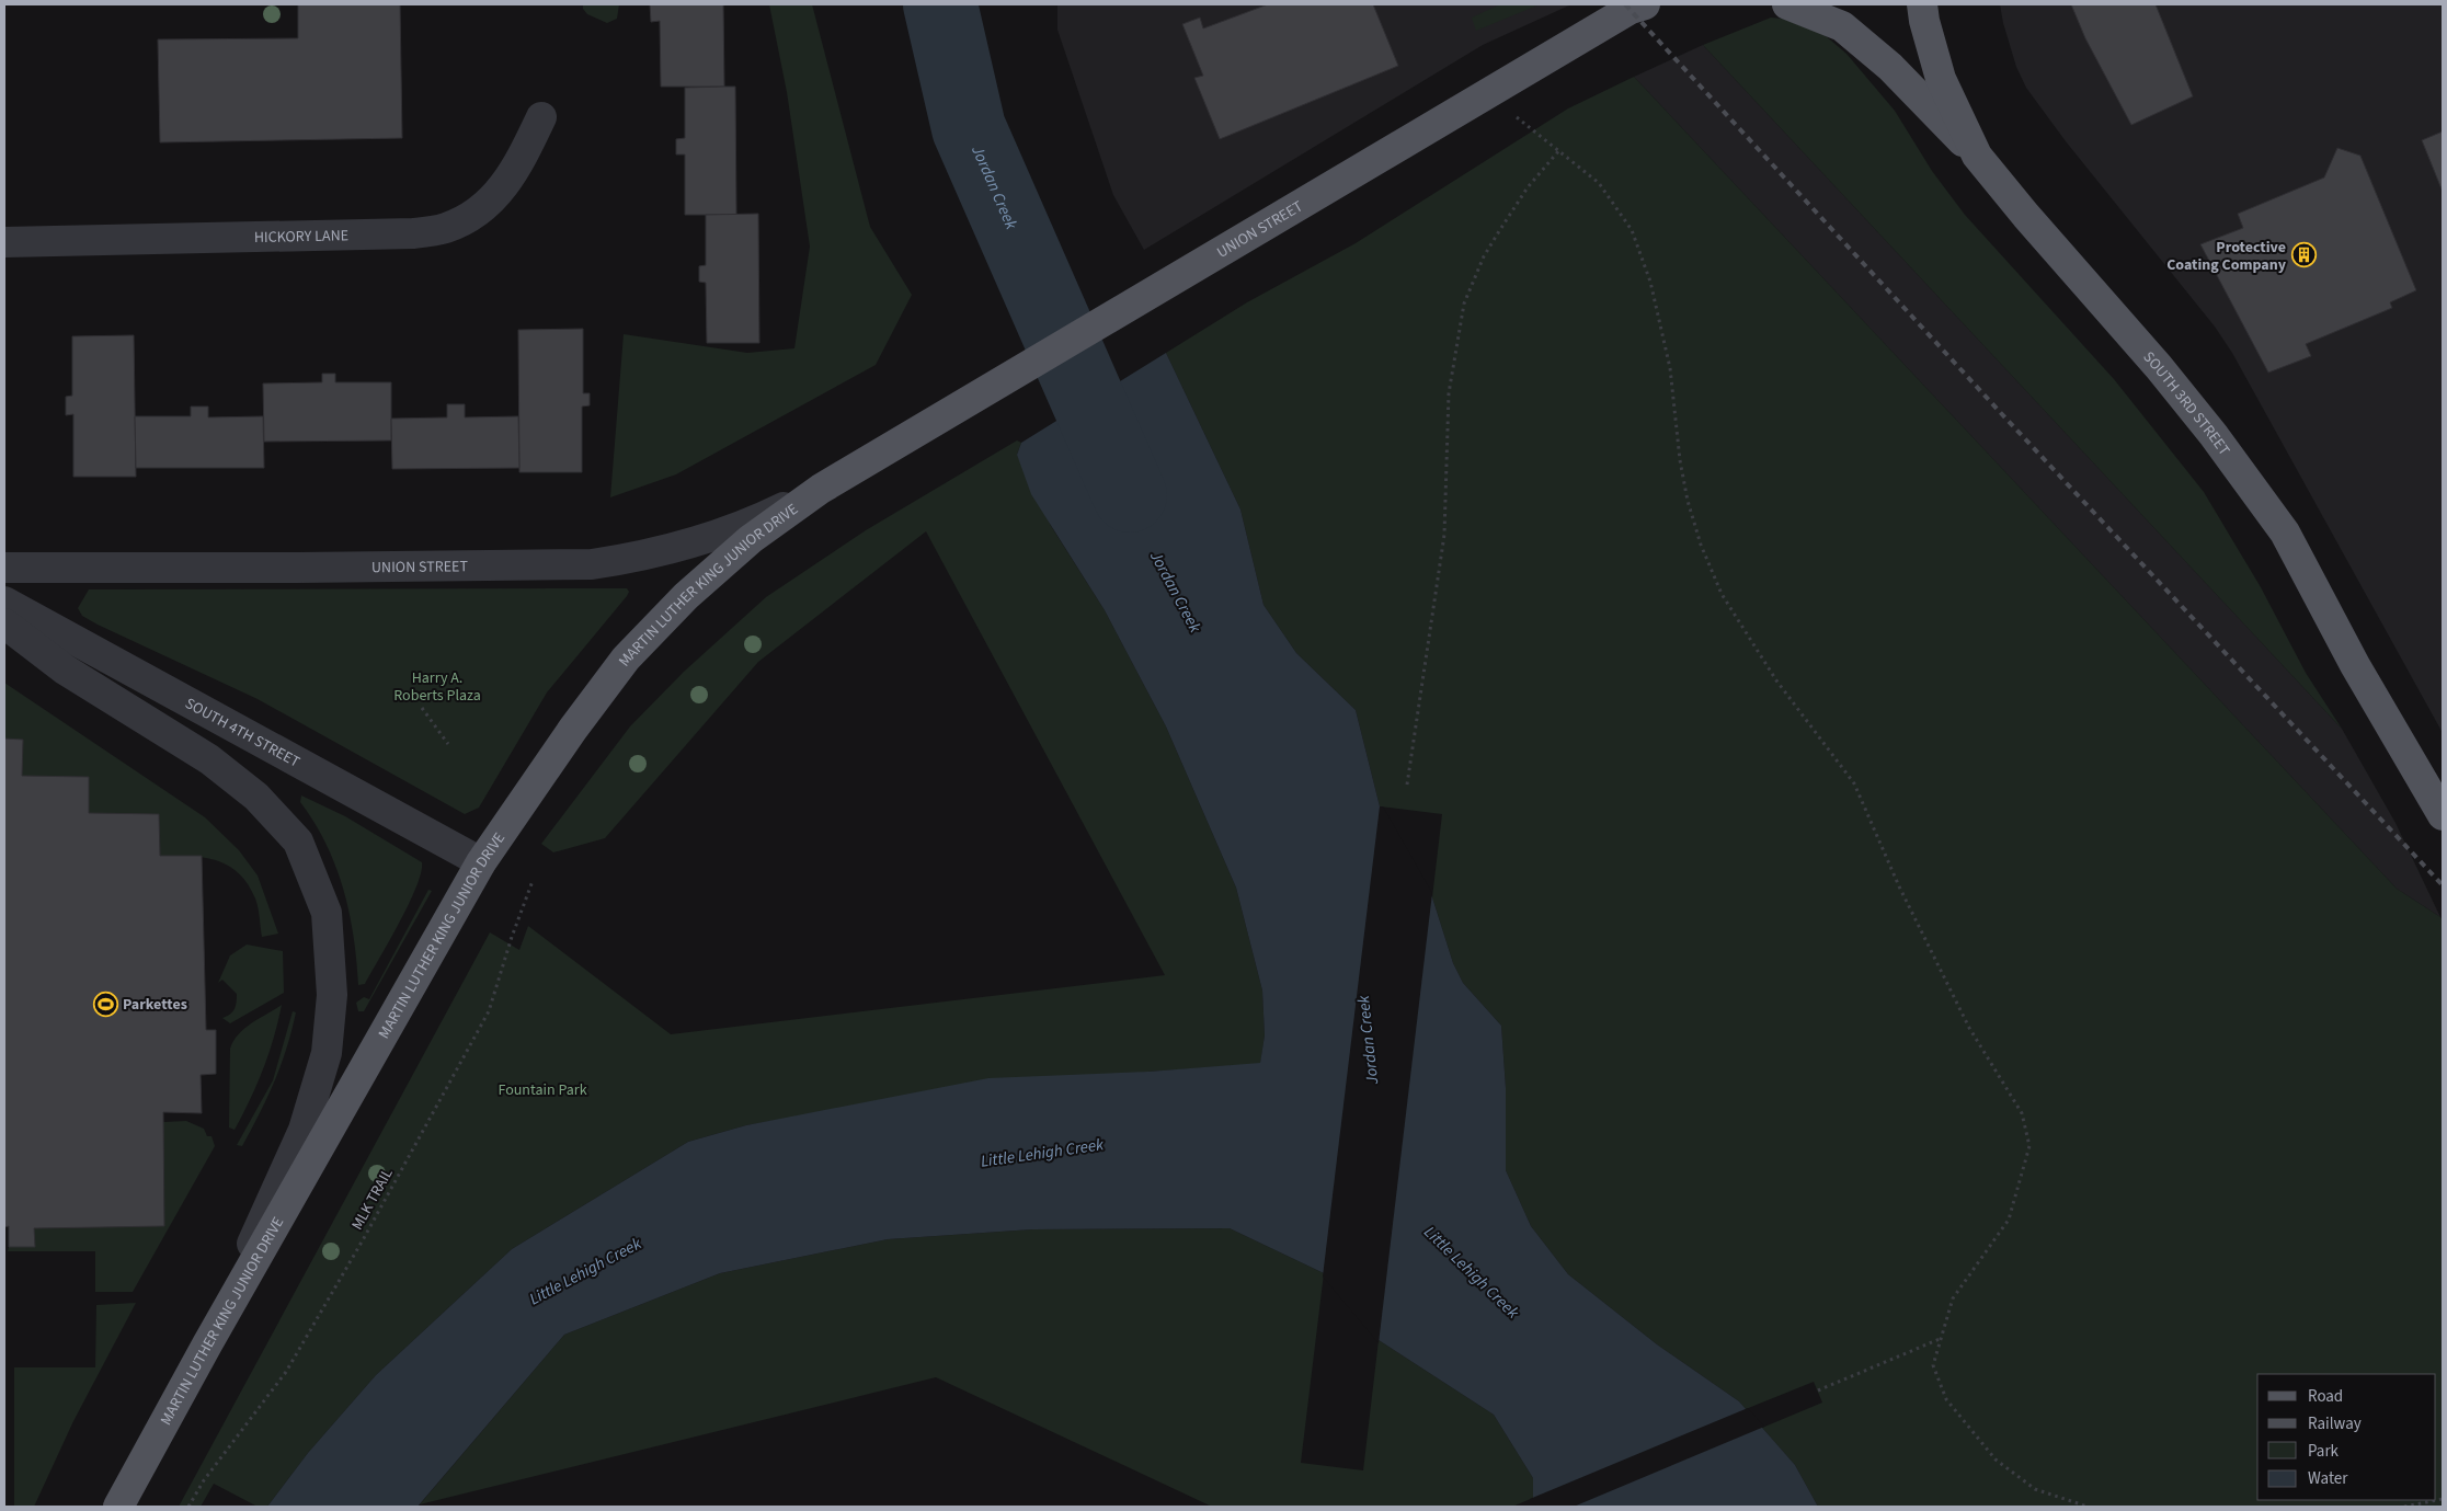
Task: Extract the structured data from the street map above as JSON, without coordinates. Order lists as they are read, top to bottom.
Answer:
{
  "streets": {
    "main road": ["UNION STREET", "SOUTH 3RD STREET", "MARTIN LUTHER KING JUNIOR DRIVE"],
    "street": ["HICKORY LANE", "SOUTH 4TH STREET"],
    "path": ["MLK TRAIL"]
  },
  "crossings": [
    ["UNION STREET", "MARTIN LUTHER KING JUNIOR DRIVE"],
    ["MARTIN LUTHER KING JUNIOR DRIVE", "SOUTH 4TH STREET"]
  ],
  "water": ["Jordan Creek", "Little Lehigh Creek"],
  "parks": ["Harry A. Roberts Plaza", "Fountain Park"],
  "places": {
    "building": ["Protective Coating Company"],
    "sports": ["Parkettes"]
  },
  "legend": [
    "Road",
    "Railway",
    "Park",
    "Water"
  ]
}
